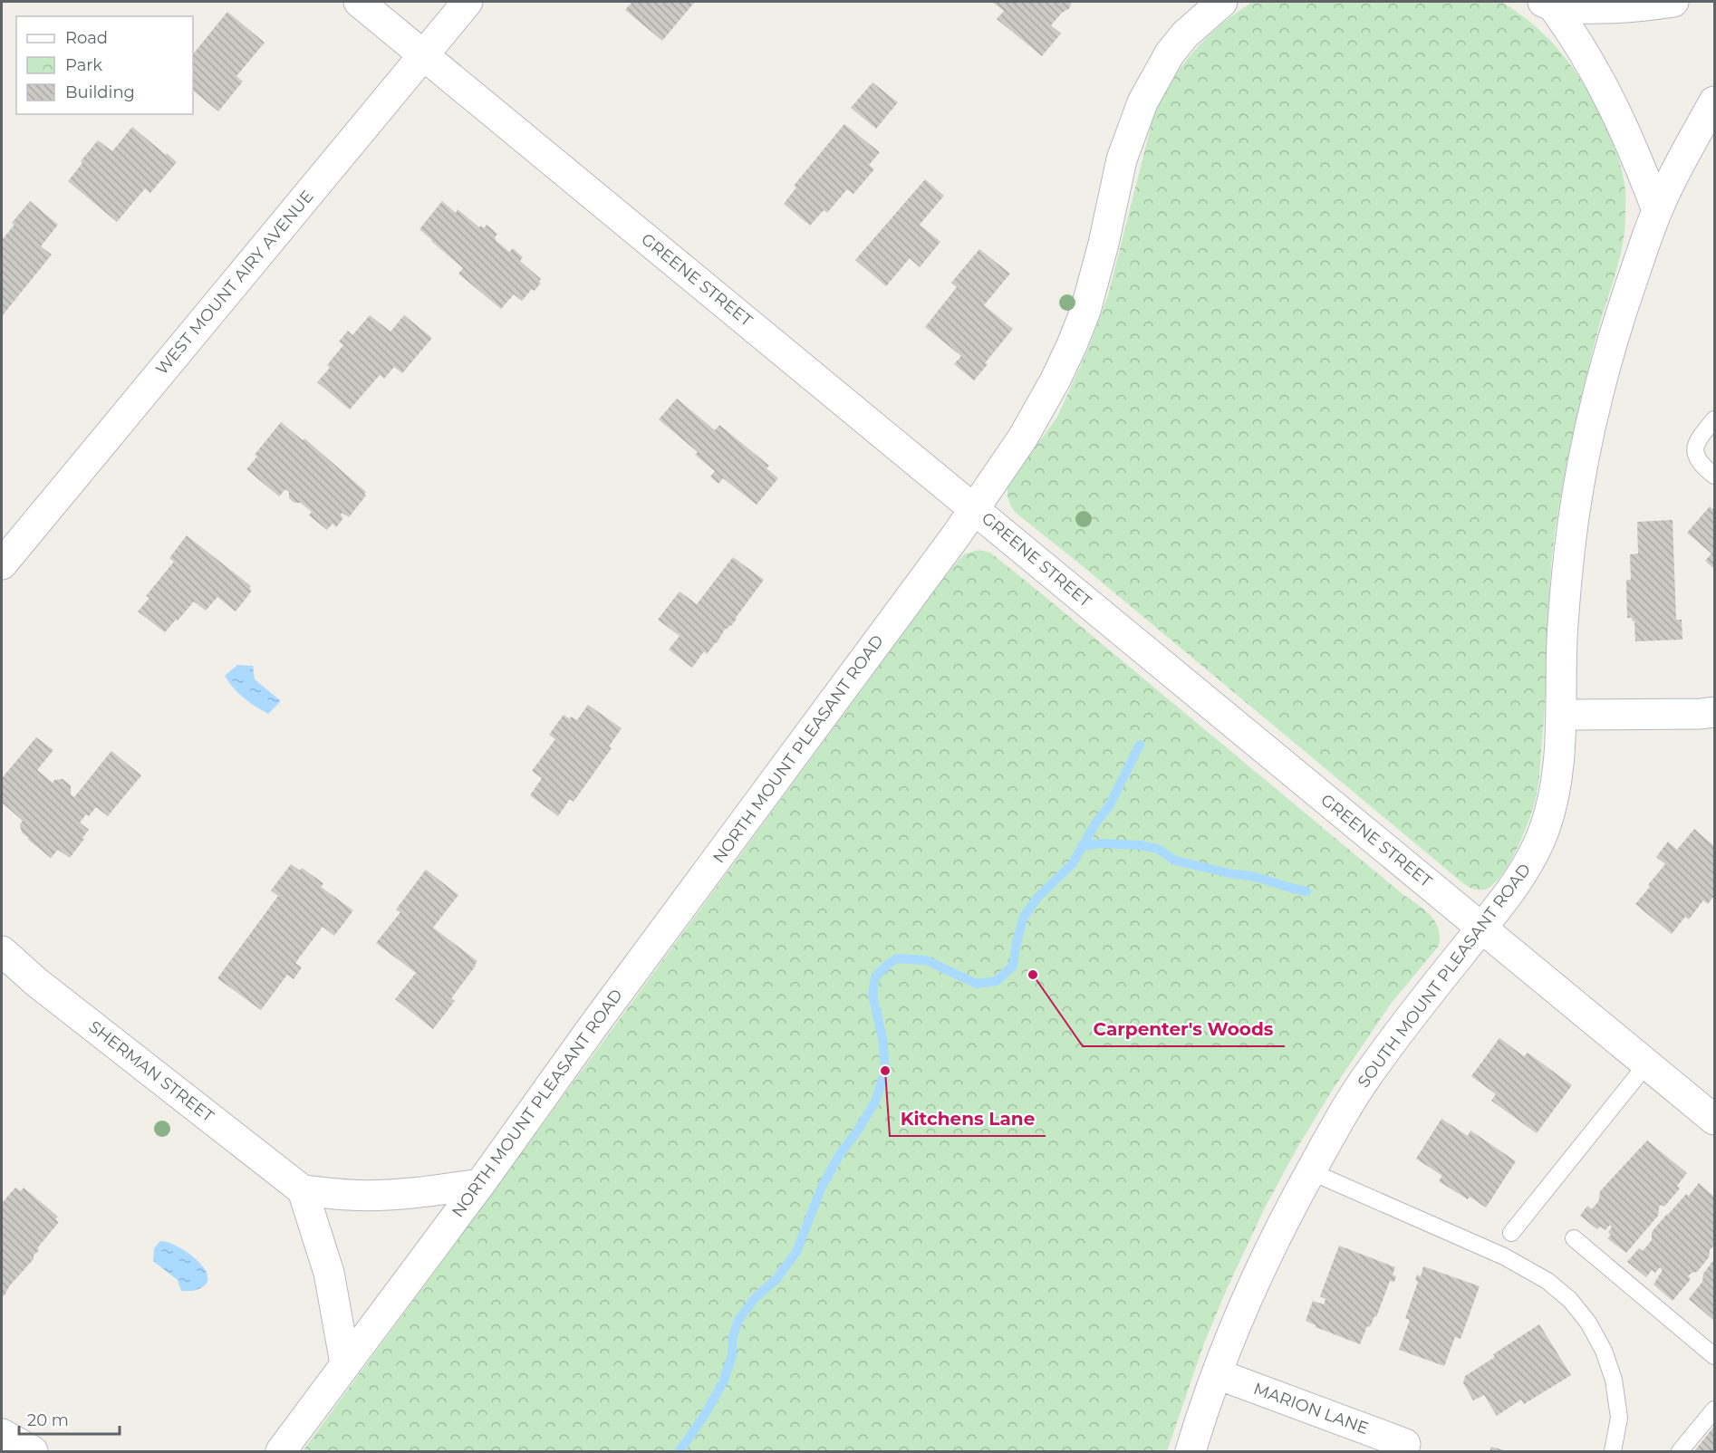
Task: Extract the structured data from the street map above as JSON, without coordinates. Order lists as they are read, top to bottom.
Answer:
{
  "streets": {
    "street": [
      "GREENE STREET",
      "WEST MOUNT AIRY AVENUE",
      "NORTH MOUNT PLEASANT ROAD",
      "SOUTH MOUNT PLEASANT ROAD",
      "SHERMAN STREET",
      "MARION LANE"
    ]
  },
  "crossings": [
    ["GREENE STREET", "WEST MOUNT AIRY AVENUE"],
    ["GREENE STREET", "NORTH MOUNT PLEASANT ROAD"],
    ["GREENE STREET", "SOUTH MOUNT PLEASANT ROAD"],
    ["SOUTH MOUNT PLEASANT ROAD", "MARION LANE"]
  ],
  "places": ["Carpenter's Woods", "Kitchens Lane"],
  "legend": ["Road", "Park", "Building"],
  "scale_bar": "20 m"
}
